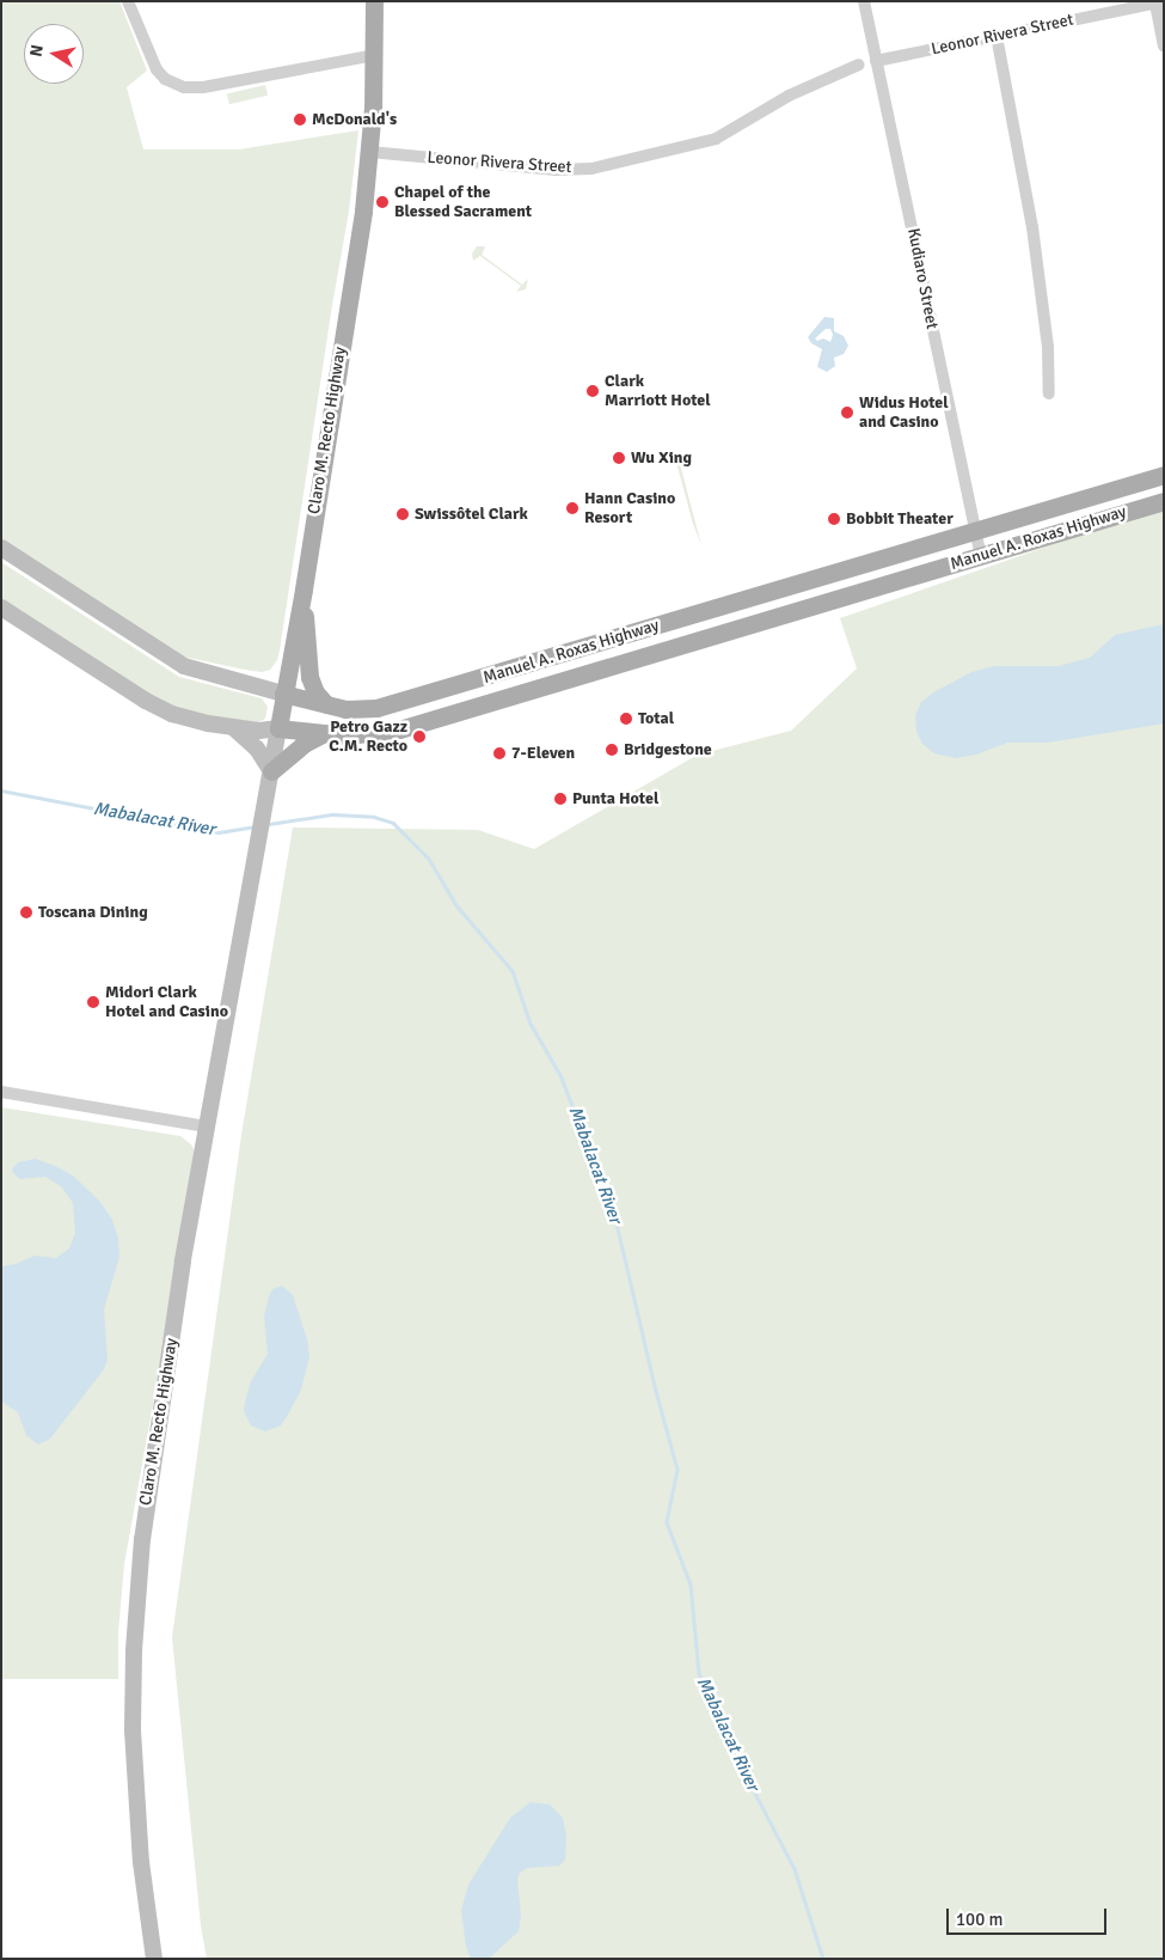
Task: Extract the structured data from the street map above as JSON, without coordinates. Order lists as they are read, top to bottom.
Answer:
{
  "streets": {
    "main road": ["Claro M. Recto Highway", "Manuel A. Roxas Highway"],
    "street": ["Leonor Rivera Street", "Kudiaro Street"]
  },
  "crossings": [
    ["Leonor Rivera Street", "Kudiaro Street"],
    ["Leonor Rivera Street", "Claro M. Recto Highway"],
    ["Kudiaro Street", "Manuel A. Roxas Highway"],
    ["Claro M. Recto Highway", "Manuel A. Roxas Highway"]
  ],
  "water": ["Mabalacat River"],
  "places": [
    "McDonald's",
    "Chapel of the Blessed Sacrament",
    "Clark Marriott Hotel",
    "Widus Hotel and Casino",
    "Wu Xing",
    "Hann Casino Resort",
    "Swissôtel Clark",
    "Bobbit Theater",
    "Total",
    "Petro Gazz C.M. Recto",
    "Bridgestone",
    "7-Eleven",
    "Punta Hotel",
    "Toscana Dining",
    "Midori Clark Hotel and Casino"
  ],
  "scale_bar": "100 m",
  "north": "left"
}
